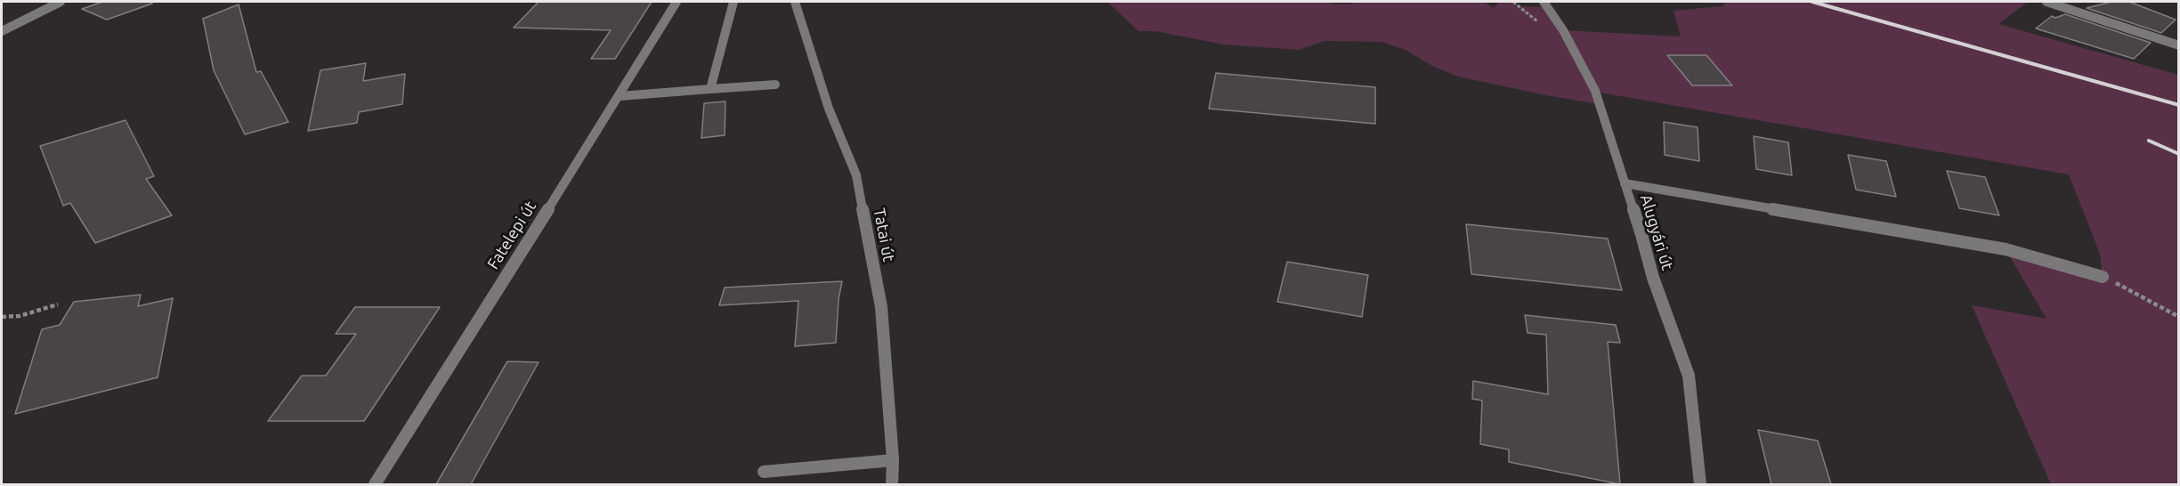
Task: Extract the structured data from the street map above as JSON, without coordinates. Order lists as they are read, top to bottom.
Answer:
{
  "streets": {
    "street": ["Alugyári út", "Fatelepi út", "Tatai út"]
  }
}
